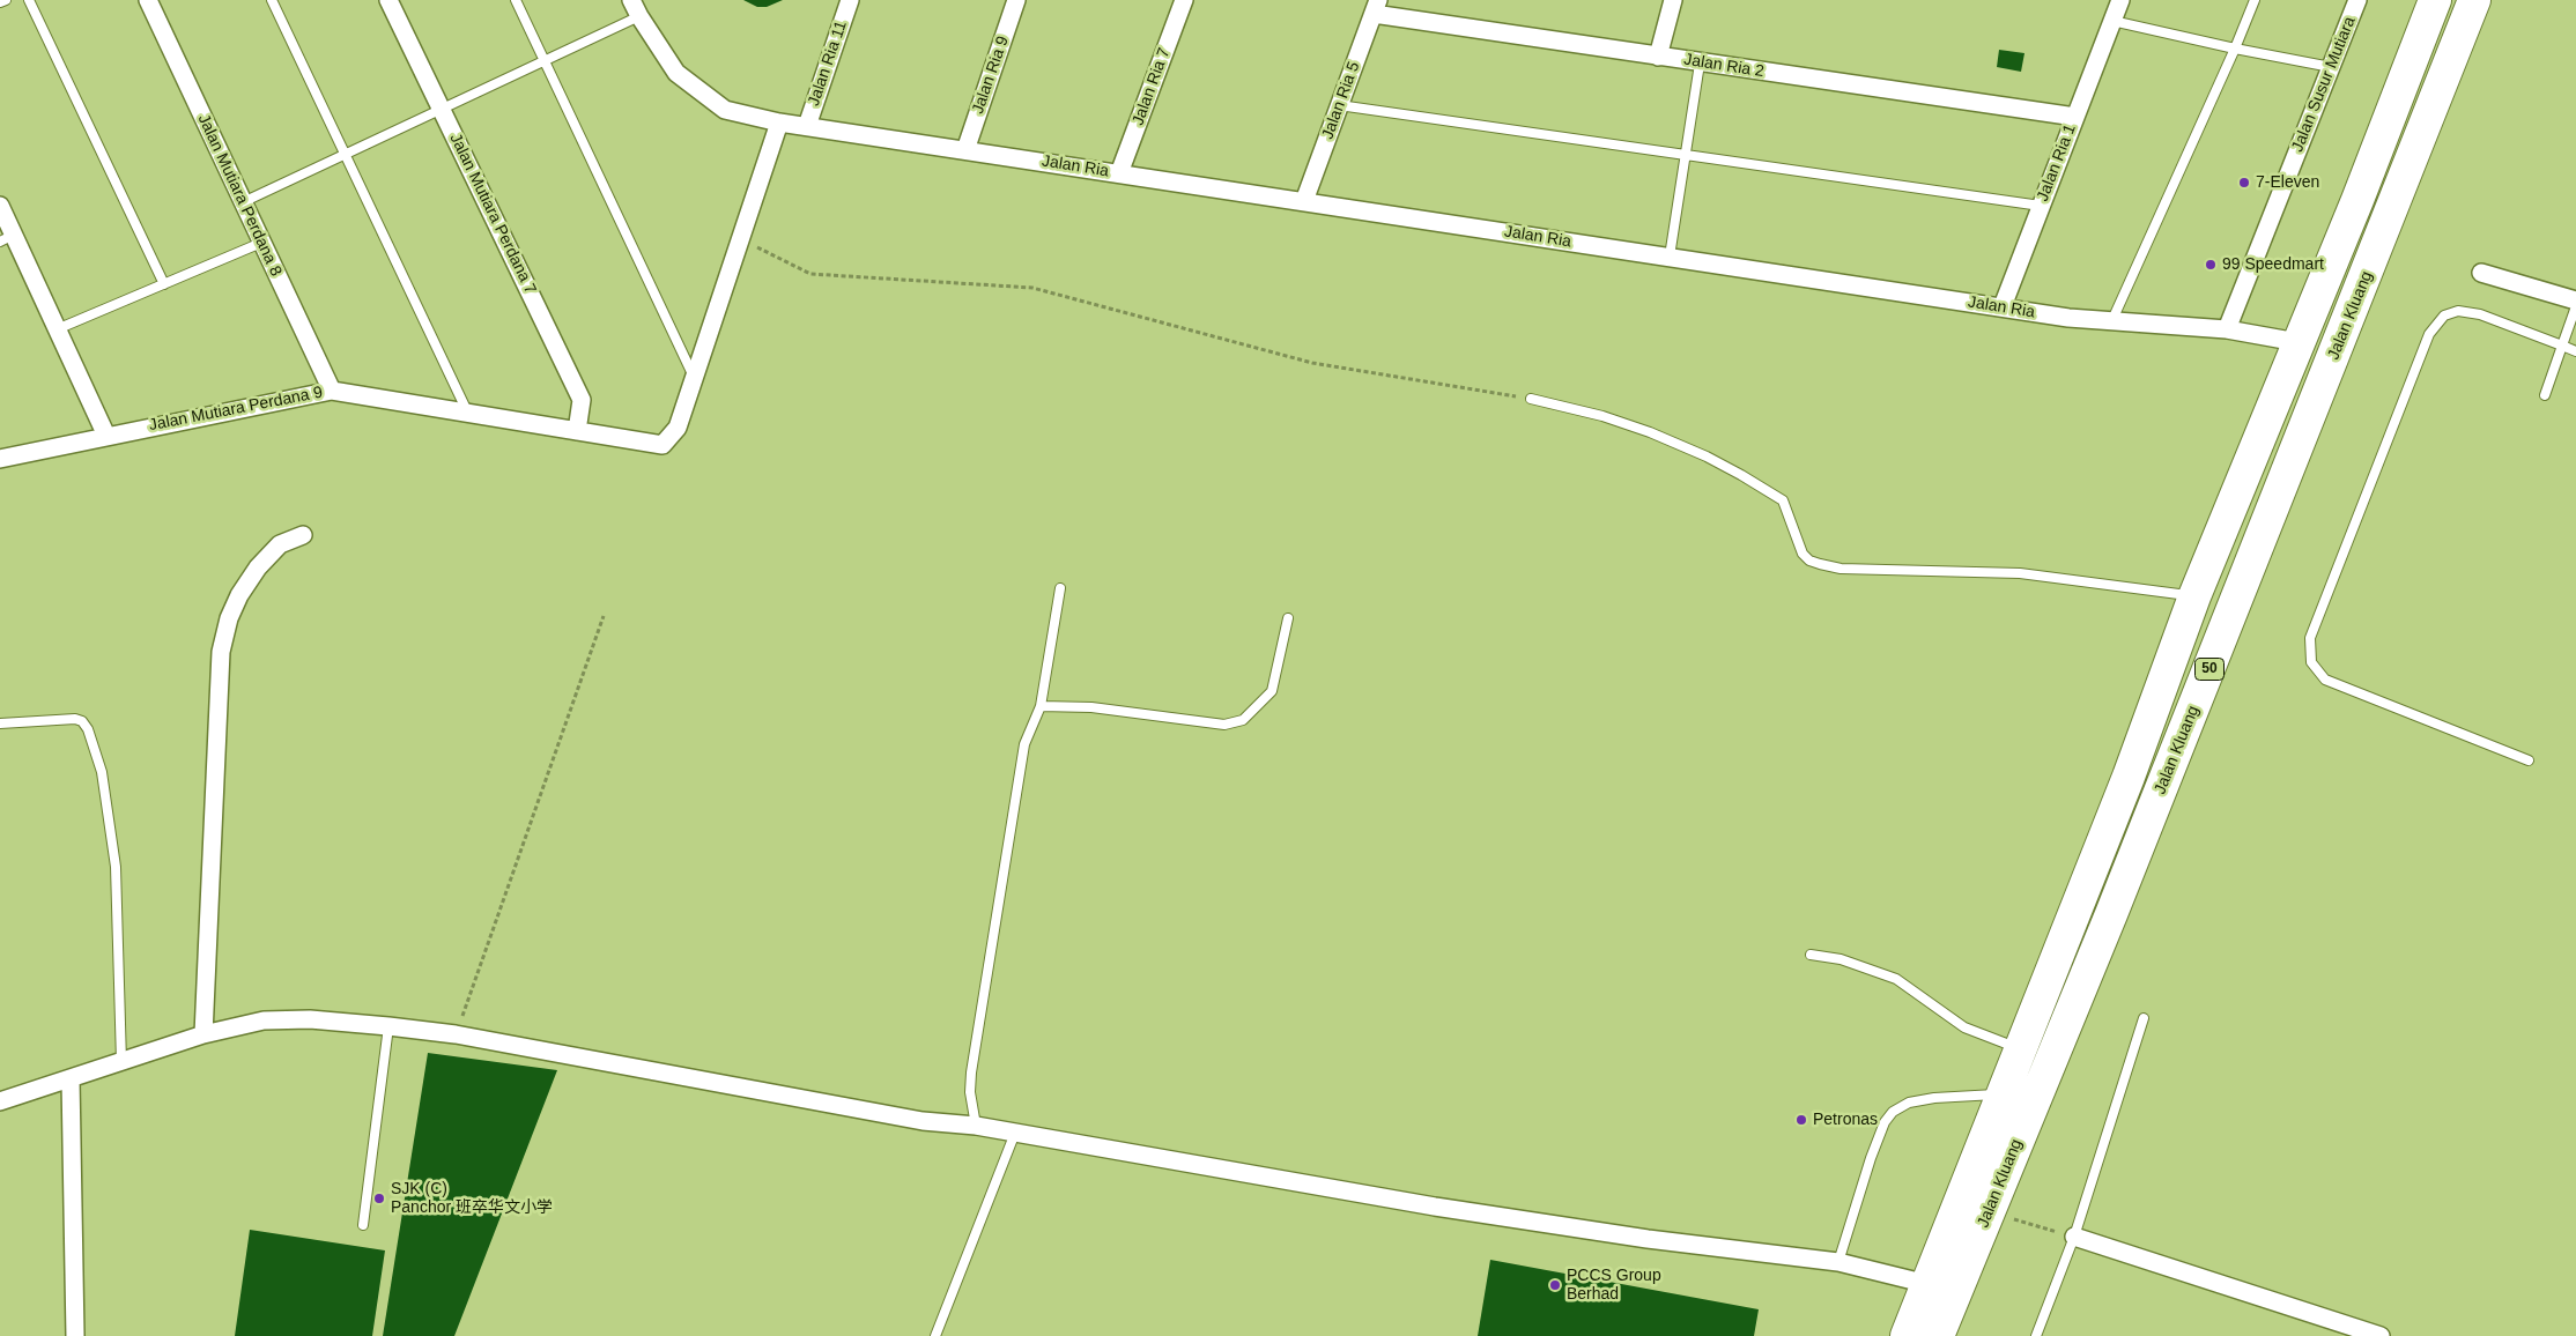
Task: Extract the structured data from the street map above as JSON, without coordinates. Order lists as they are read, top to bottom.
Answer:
{
  "streets": {
    "highway": ["Jalan Kluang", "50"],
    "street": [
      "Jalan Ria 11",
      "Jalan Ria 2",
      "Jalan Ria 9",
      "Jalan Susur Mutiara",
      "Jalan Ria 7",
      "Jalan Ria 5",
      "Jalan Ria 1",
      "Jalan Ria",
      "Jalan Mutiara Perdana 8",
      "Jalan Mutiara Perdana 7",
      "Jalan Mutiara Perdana 9"
    ]
  },
  "crossings": [
    ["Jalan Ria 11", "Jalan Ria"],
    ["Jalan Ria 2", "Jalan Ria 5"],
    ["Jalan Ria 2", "Jalan Ria 1"],
    ["Jalan Ria 9", "Jalan Ria"],
    ["Jalan Susur Mutiara", "Jalan Ria"],
    ["Jalan Ria 7", "Jalan Ria"],
    ["Jalan Ria 5", "Jalan Ria"],
    ["Jalan Ria 1", "Jalan Ria"],
    ["Jalan Ria", "Jalan Kluang"],
    ["Jalan Mutiara Perdana 8", "Jalan Mutiara Perdana 9"],
    ["Jalan Mutiara Perdana 7", "Jalan Mutiara Perdana 9"]
  ],
  "places": [
    "7-Eleven",
    "99 Speedmart",
    "Petronas",
    "SJK (C) Panchor 班卒华文小学",
    "PCCS Group Berhad"
  ]
}
